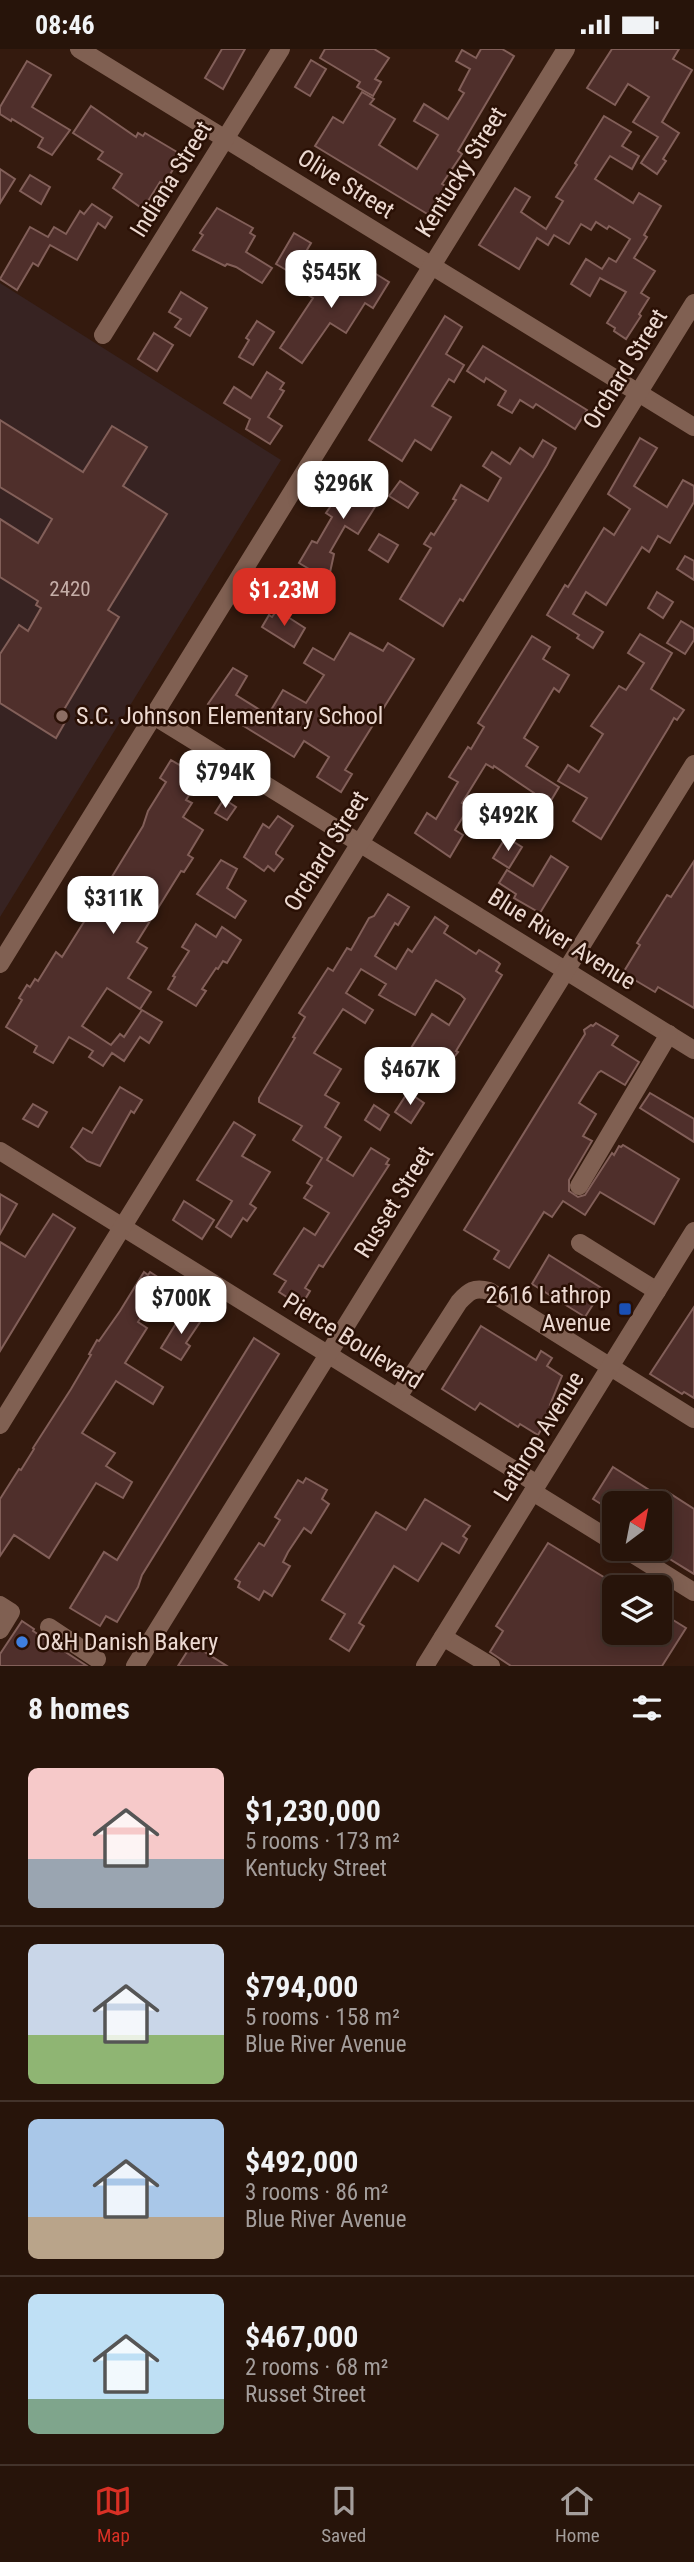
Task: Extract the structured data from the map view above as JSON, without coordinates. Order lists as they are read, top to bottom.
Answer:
{
  "streets": {
    "street": [
      "Kentucky Street",
      "Indiana Street",
      "Olive Street",
      "Orchard Street",
      "Blue River Avenue",
      "Russet Street",
      "Pierce Boulevard",
      "Lathrop Avenue"
    ]
  },
  "crossings": [
    ["Kentucky Street", "Olive Street"],
    ["Kentucky Street", "Blue River Avenue"],
    ["Indiana Street", "Olive Street"],
    ["Olive Street", "Orchard Street"],
    ["Orchard Street", "Blue River Avenue"],
    ["Orchard Street", "Pierce Boulevard"],
    ["Blue River Avenue", "Russet Street"],
    ["Russet Street", "Pierce Boulevard"],
    ["Pierce Boulevard", "Lathrop Avenue"]
  ],
  "places": {
    "other": ["S.C. Johnson Elementary School", "O&H Danish Bakery"],
    "transit": ["2616 Lathrop Avenue"]
  },
  "house_numbers": ["2420"],
  "north": "top right",
  "page": {
    "status": "08:46",
    "price": [
      "$545K",
      "$296K",
      "$1.23M",
      "$794K",
      "$492K",
      "$311K",
      "$467K",
      "$700K"
    ],
    "heading": "8 homes",
    "list": [
      {
        "name": "$1,230,000",
        "note": "5 rooms · 173 m² · Kentucky Street"
      },
      {
        "name": "$794,000",
        "note": "5 rooms · 158 m² · Blue River Avenue"
      },
      {
        "name": "$492,000",
        "note": "3 rooms · 86 m² · Blue River Avenue"
      },
      {
        "name": "$467,000",
        "note": "2 rooms · 68 m² · Russet Street"
      }
    ],
    "tabs": ["Map", "Saved", "Home"]
  }
}
